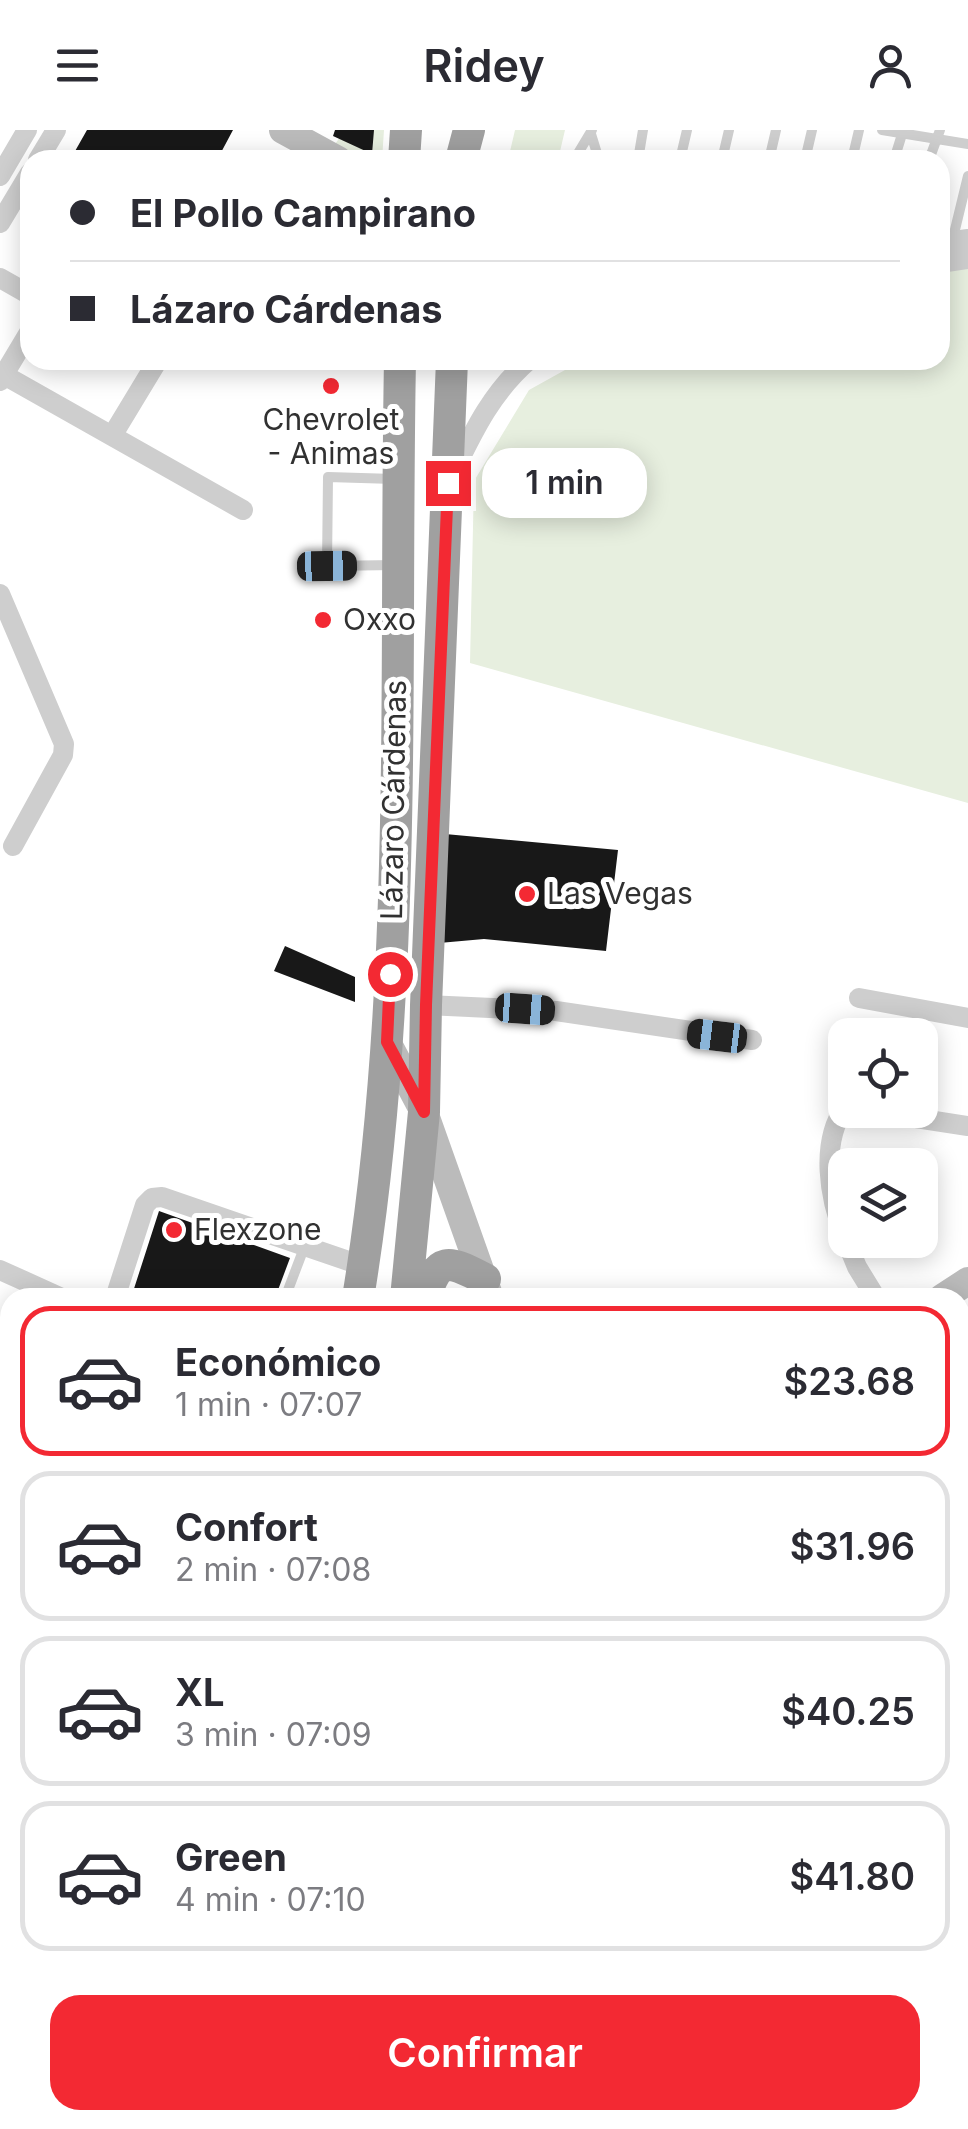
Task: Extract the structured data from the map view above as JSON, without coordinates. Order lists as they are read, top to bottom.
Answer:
{
  "streets": {
    "highway": ["Lázaro Cárdenas"]
  },
  "places": [
    "Chevrolet - Animas",
    "Oxxo",
    "Las Vegas",
    "Flexzone"
  ],
  "page": {
    "header": "Ridey",
    "banner": ["El Pollo Campirano", "Lázaro Cárdenas"],
    "bubble": "1 min",
    "list": [
      {
        "name": "Económico",
        "note": "1 min · 07:07",
        "value": "$23.68"
      },
      {
        "name": "Confort",
        "note": "2 min · 07:08",
        "value": "$31.96"
      },
      {
        "name": "XL",
        "note": "3 min · 07:09",
        "value": "$40.25"
      },
      {
        "name": "Green",
        "note": "4 min · 07:10",
        "value": "$41.80"
      }
    ],
    "buttons": "Confirmar"
  }
}
